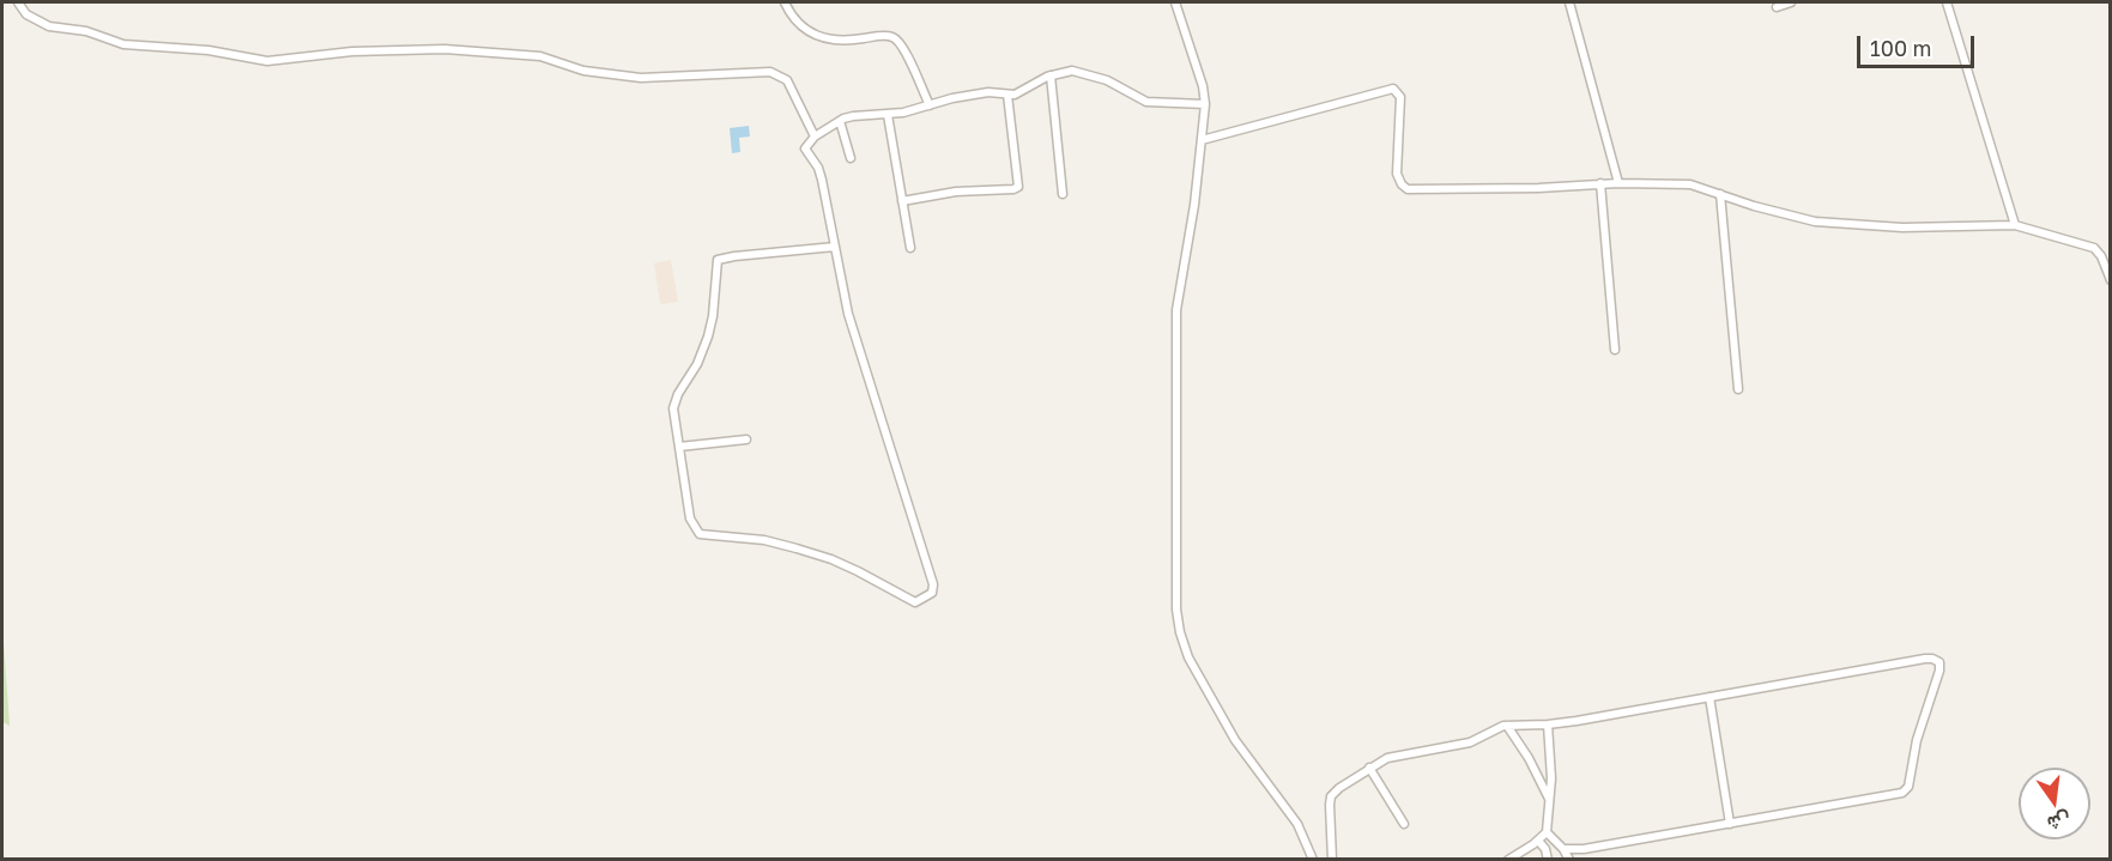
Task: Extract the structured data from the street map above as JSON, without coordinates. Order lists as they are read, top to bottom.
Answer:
{
  "scale_bar": "100 m",
  "north": "bottom"
}
